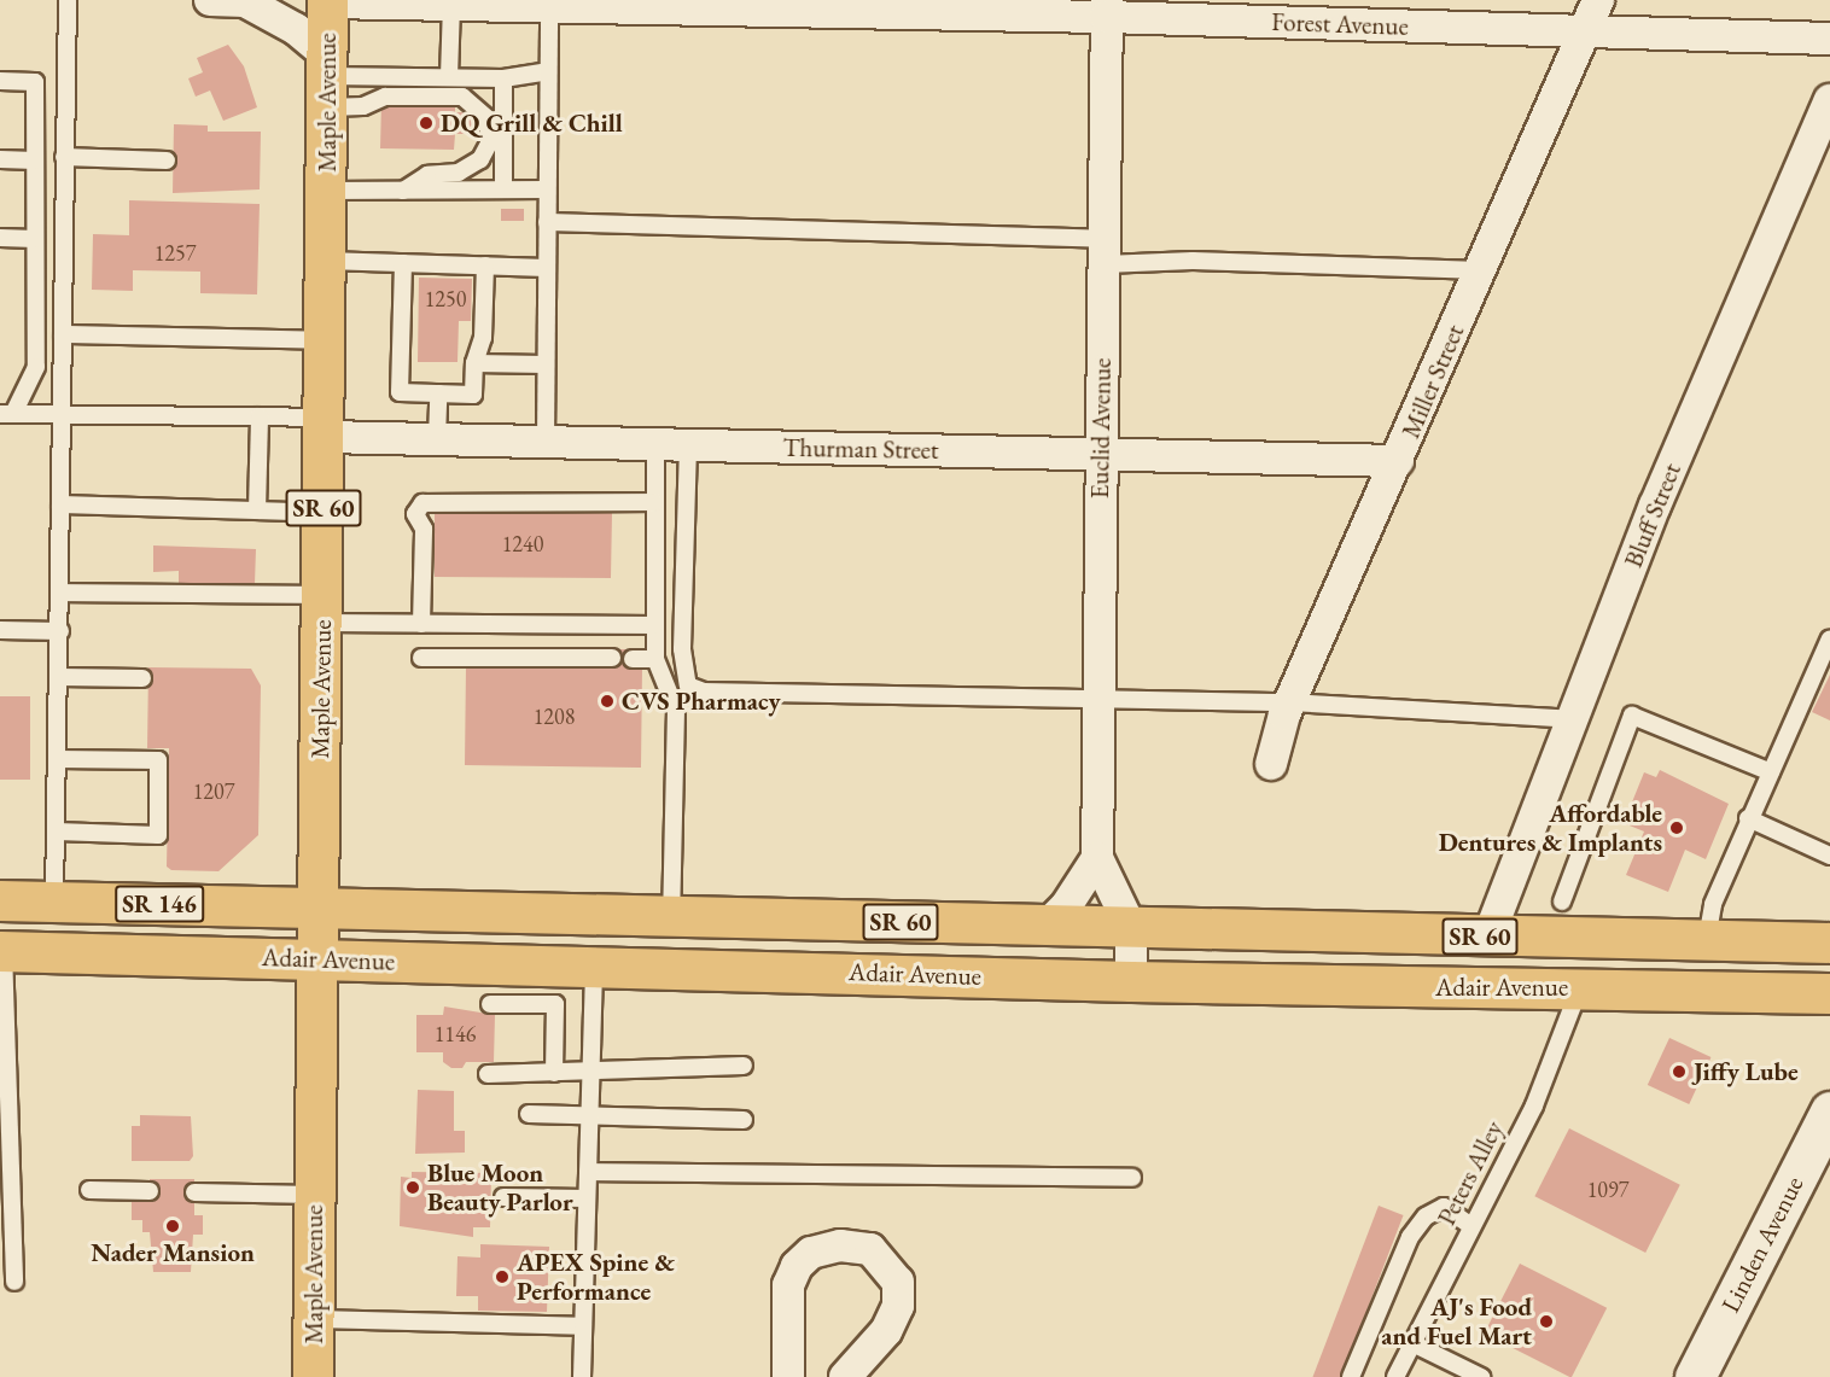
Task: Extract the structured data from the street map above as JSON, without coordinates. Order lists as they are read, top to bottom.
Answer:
{
  "streets": {
    "main road": [
      "Maple Avenue",
      "SR 60",
      "SR 146",
      "Adair Avenue",
      "Linden Avenue"
    ],
    "street": [
      "Forest Avenue",
      "Miller Street",
      "Euclid Avenue",
      "Thurman Street",
      "Bluff Street"
    ],
    "lane": ["Peters Alley"]
  },
  "crossings": [
    ["Forest Avenue", "Maple Avenue"],
    ["Forest Avenue", "Miller Street"],
    ["Forest Avenue", "Euclid Avenue"],
    ["Maple Avenue", "Thurman Street"],
    ["Maple Avenue", "Adair Avenue"],
    ["Miller Street", "Thurman Street"],
    ["Euclid Avenue", "Thurman Street"],
    ["Euclid Avenue", "Adair Avenue"],
    ["Bluff Street", "Adair Avenue"],
    ["Adair Avenue", "Peters Alley"]
  ],
  "places": [
    "DQ Grill & Chill",
    "CVS Pharmacy",
    "Affordable Dentures & Implants",
    "Jiffy Lube",
    "Blue Moon Beauty Parlor",
    "Nader Mansion",
    "APEX Spine & Performance",
    "AJ's Food and Fuel Mart"
  ],
  "house_numbers": [
    "1257",
    "1250",
    "1240",
    "1208",
    "1207",
    "1146",
    "1097"
  ]
}
